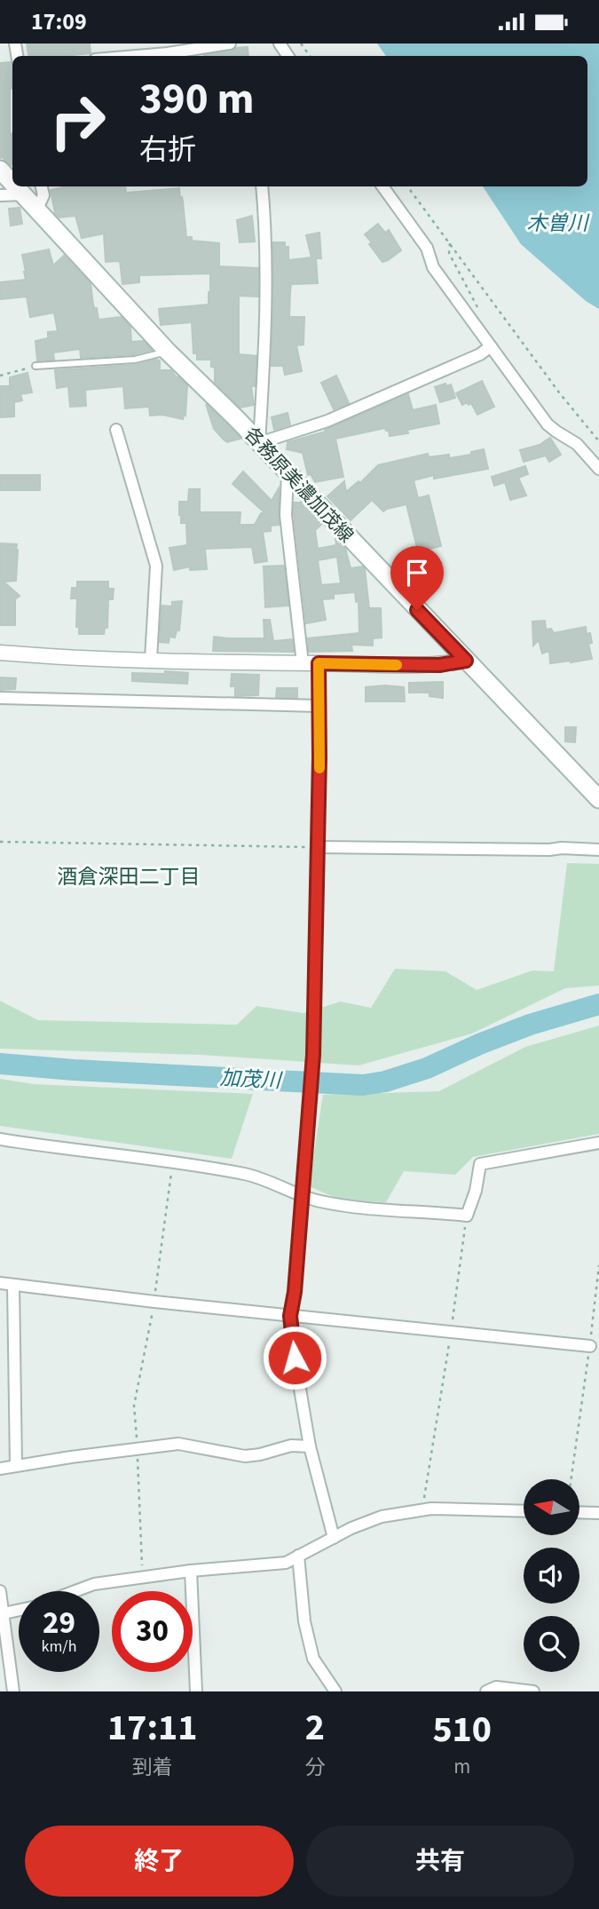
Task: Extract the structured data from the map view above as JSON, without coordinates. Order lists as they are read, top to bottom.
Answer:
{
  "streets": {
    "main road": ["各務原美濃加茂線"]
  },
  "districts": ["酒倉深田二丁目"],
  "water": ["木曽川", "加茂川"],
  "north": "left",
  "page": {
    "status": "17:09",
    "turn": ["390 m", "右折"],
    "speed": "29 km/h",
    "limit": "30",
    "eta": [
      "17:11",
      "到着",
      "2",
      "分",
      "510",
      "m"
    ],
    "buttons": ["終了", "共有"]
  }
}
